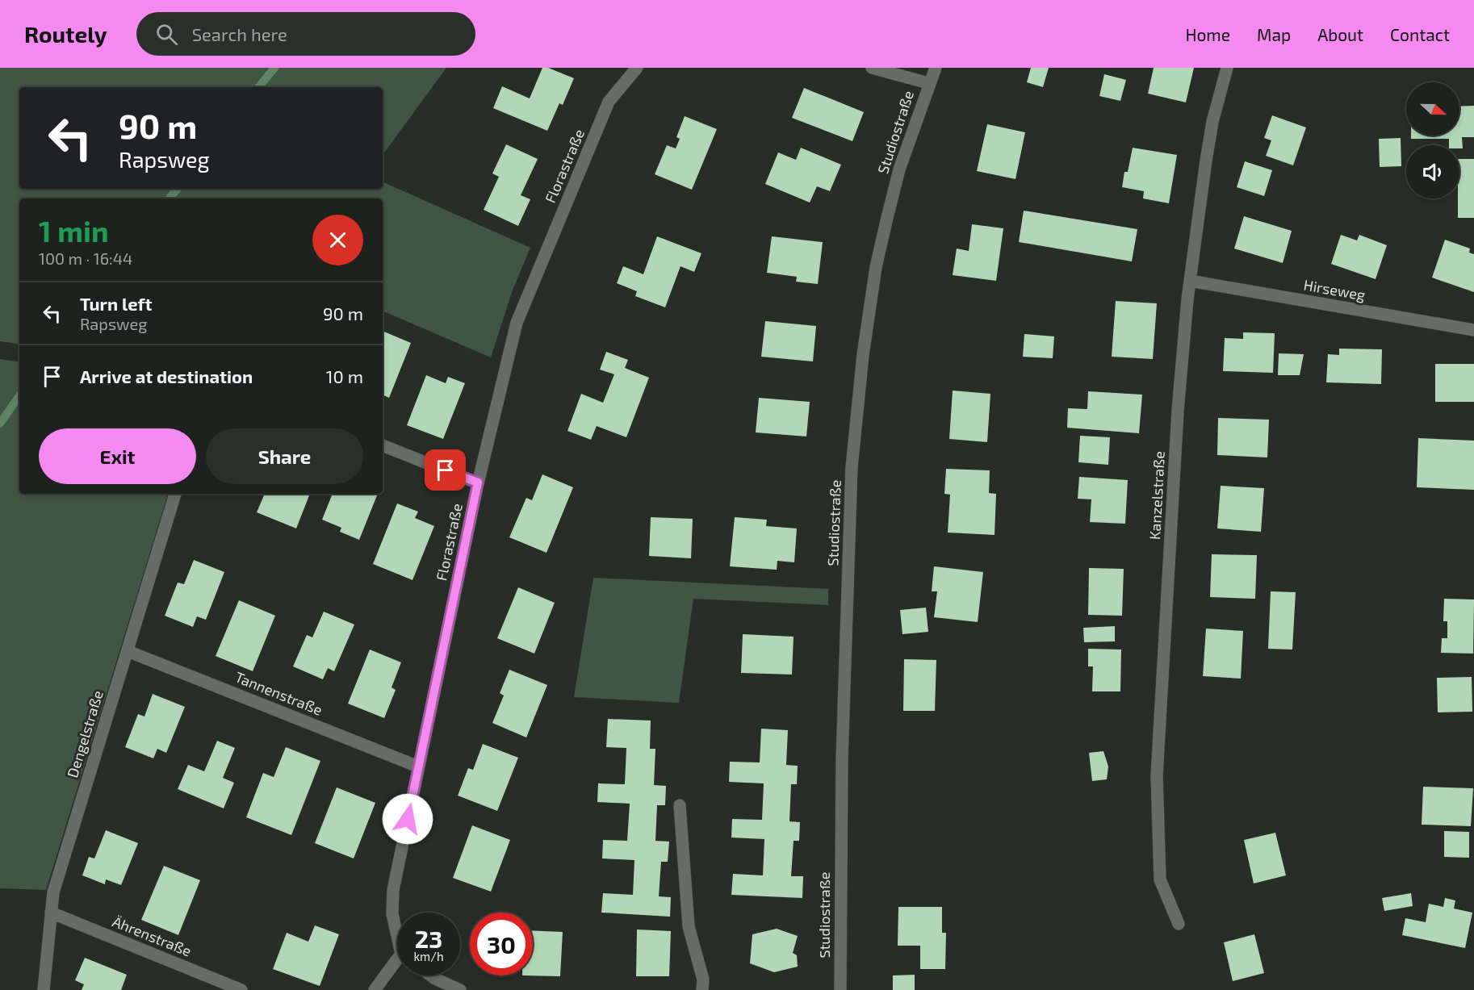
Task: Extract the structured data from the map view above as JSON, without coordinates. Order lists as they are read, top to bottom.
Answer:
{
  "streets": {
    "street": [
      "Studiostraße",
      "Florastraße",
      "Hirseweg",
      "Kanzelstraße",
      "Tannenstraße",
      "Dengelstraße",
      "Ährenstraße"
    ]
  },
  "crossings": [
    ["Florastraße", "Tannenstraße"],
    ["Hirseweg", "Kanzelstraße"],
    ["Tannenstraße", "Dengelstraße"],
    ["Dengelstraße", "Ährenstraße"]
  ],
  "north": "right",
  "page": {
    "header": "Routely",
    "search": "Search here",
    "nav": [
      "Home",
      "Map",
      "About",
      "Contact"
    ],
    "turn": ["90 m", "Rapsweg"],
    "heading": ["1 min", "100 m · 16:44"],
    "list": [
      {
        "name": "Turn left",
        "note": "Rapsweg",
        "value": "90 m"
      },
      {
        "name": "Arrive at destination",
        "value": "10 m"
      }
    ],
    "buttons": ["Exit", "Share"],
    "speed": "23 km/h",
    "limit": "30"
  }
}
